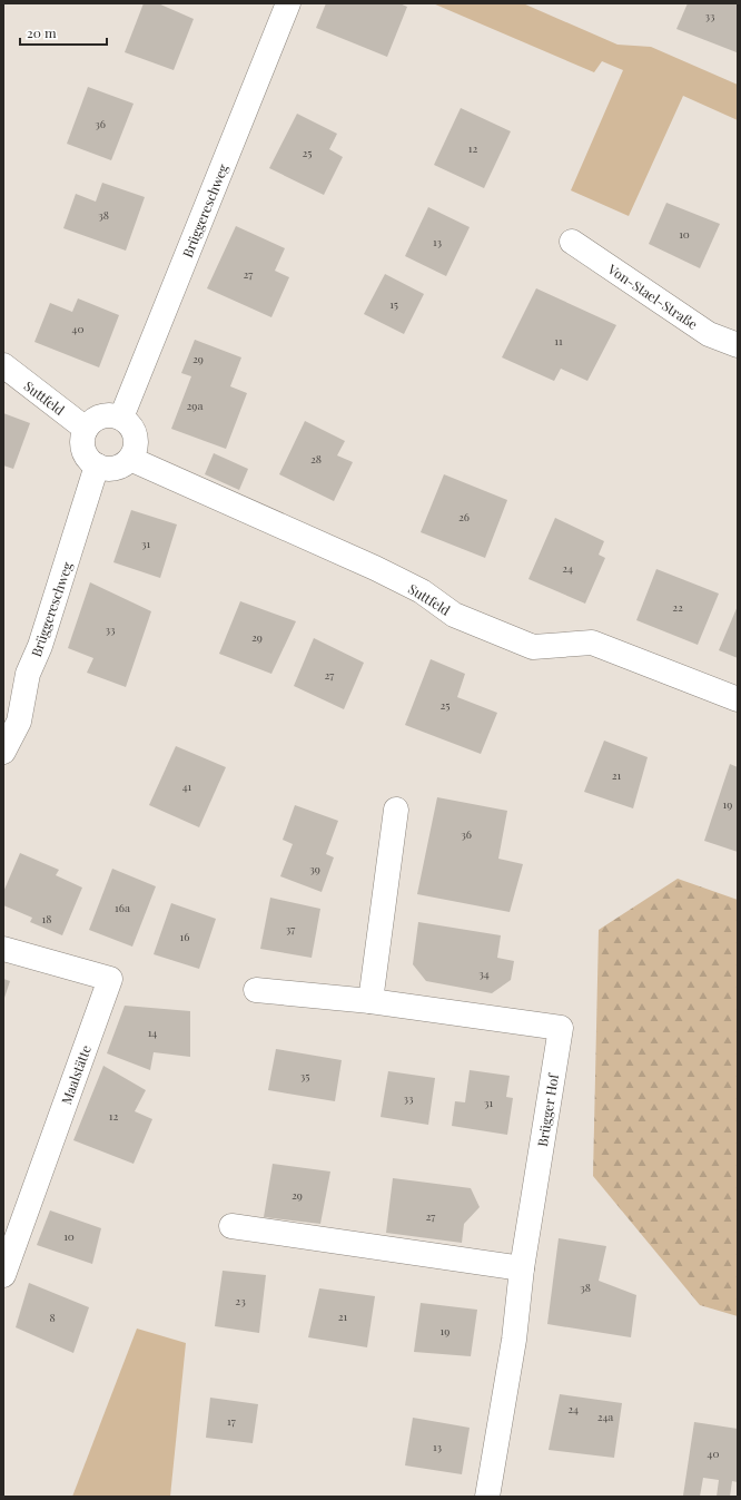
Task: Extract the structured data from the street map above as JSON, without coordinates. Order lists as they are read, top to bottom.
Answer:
{
  "streets": {
    "street": [
      "Brüggereschweg",
      "Von-Stael-Straße",
      "Suttfeld",
      "Maalstätte",
      "Brügger Hof"
    ]
  },
  "crossings": [
    ["Brüggereschweg", "Suttfeld"]
  ],
  "house_numbers": [
    "33",
    "36",
    "12",
    "25",
    "38",
    "10",
    "13",
    "27",
    "15",
    "40",
    "11",
    "29",
    "29a",
    "28",
    "26",
    "31",
    "24",
    "22",
    "33",
    "29",
    "27",
    "25",
    "21",
    "41",
    "19",
    "36",
    "39",
    "16a",
    "18",
    "37",
    "16",
    "34",
    "14",
    "35",
    "33",
    "31",
    "12",
    "29",
    "27",
    "10",
    "38",
    "23",
    "21",
    "8",
    "19",
    "24",
    "24a",
    "17",
    "13",
    "40"
  ],
  "scale_bar": "20 m"
}
